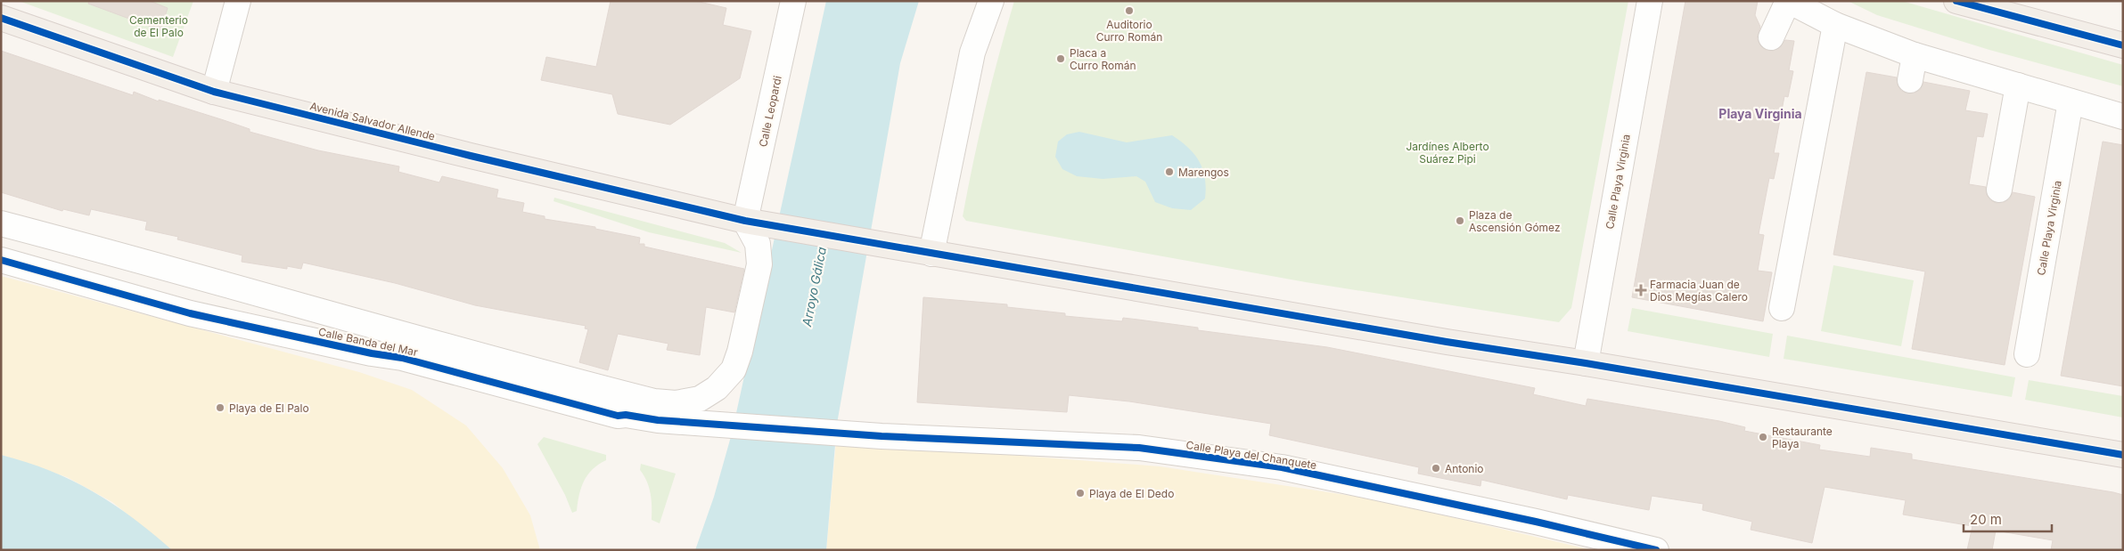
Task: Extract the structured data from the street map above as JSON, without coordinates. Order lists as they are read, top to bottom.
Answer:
{
  "streets": {
    "main road": ["Avenida Salvador Allende"],
    "street": [
      "Calle Leopardi",
      "Calle Playa Virginia",
      "Calle Banda del Mar",
      "Calle Playa del Chanquete"
    ]
  },
  "crossings": [
    ["Calle Leopardi", "Avenida Salvador Allende"],
    ["Calle Leopardi", "Calle Banda del Mar"],
    ["Avenida Salvador Allende", "Calle Playa Virginia"],
    ["Avenida Salvador Allende", "Calle Banda del Mar"],
    ["Calle Banda del Mar", "Calle Playa del Chanquete"]
  ],
  "districts": ["Playa Virginia"],
  "water": ["Arroyo Gálica"],
  "parks": ["Cementerio de El Palo", "Jardínes Alberto Suárez Pipi"],
  "places": {
    "other": [
      "Auditorio Curro Román",
      "Placa a Curro Román",
      "Marengos",
      "Plaza de Ascensión Gómez",
      "Playa de El Palo",
      "Restaurante Playa",
      "Antonio",
      "Playa de El Dedo"
    ],
    "health": ["Farmacia Juan de Dios Megías Calero"]
  },
  "scale_bar": "20 m"
}
